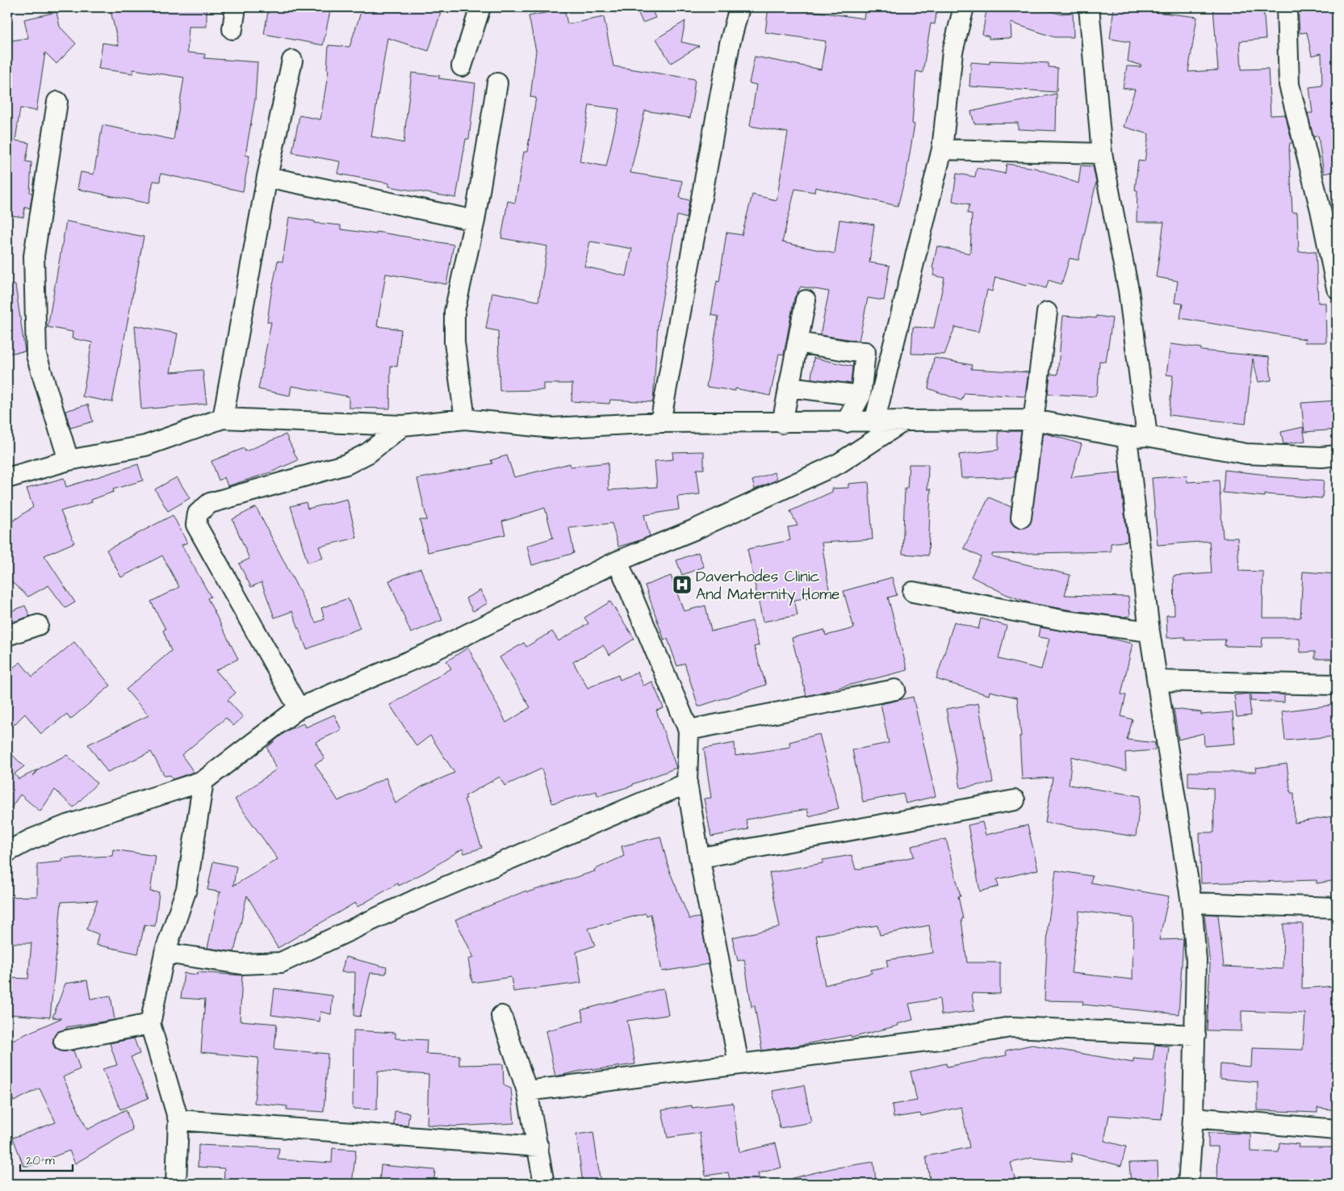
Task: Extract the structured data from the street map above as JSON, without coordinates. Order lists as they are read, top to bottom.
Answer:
{
  "places": {
    "hospital": ["Daverhodes Clinic And Maternity Home"]
  },
  "scale_bar": "20 m"
}
